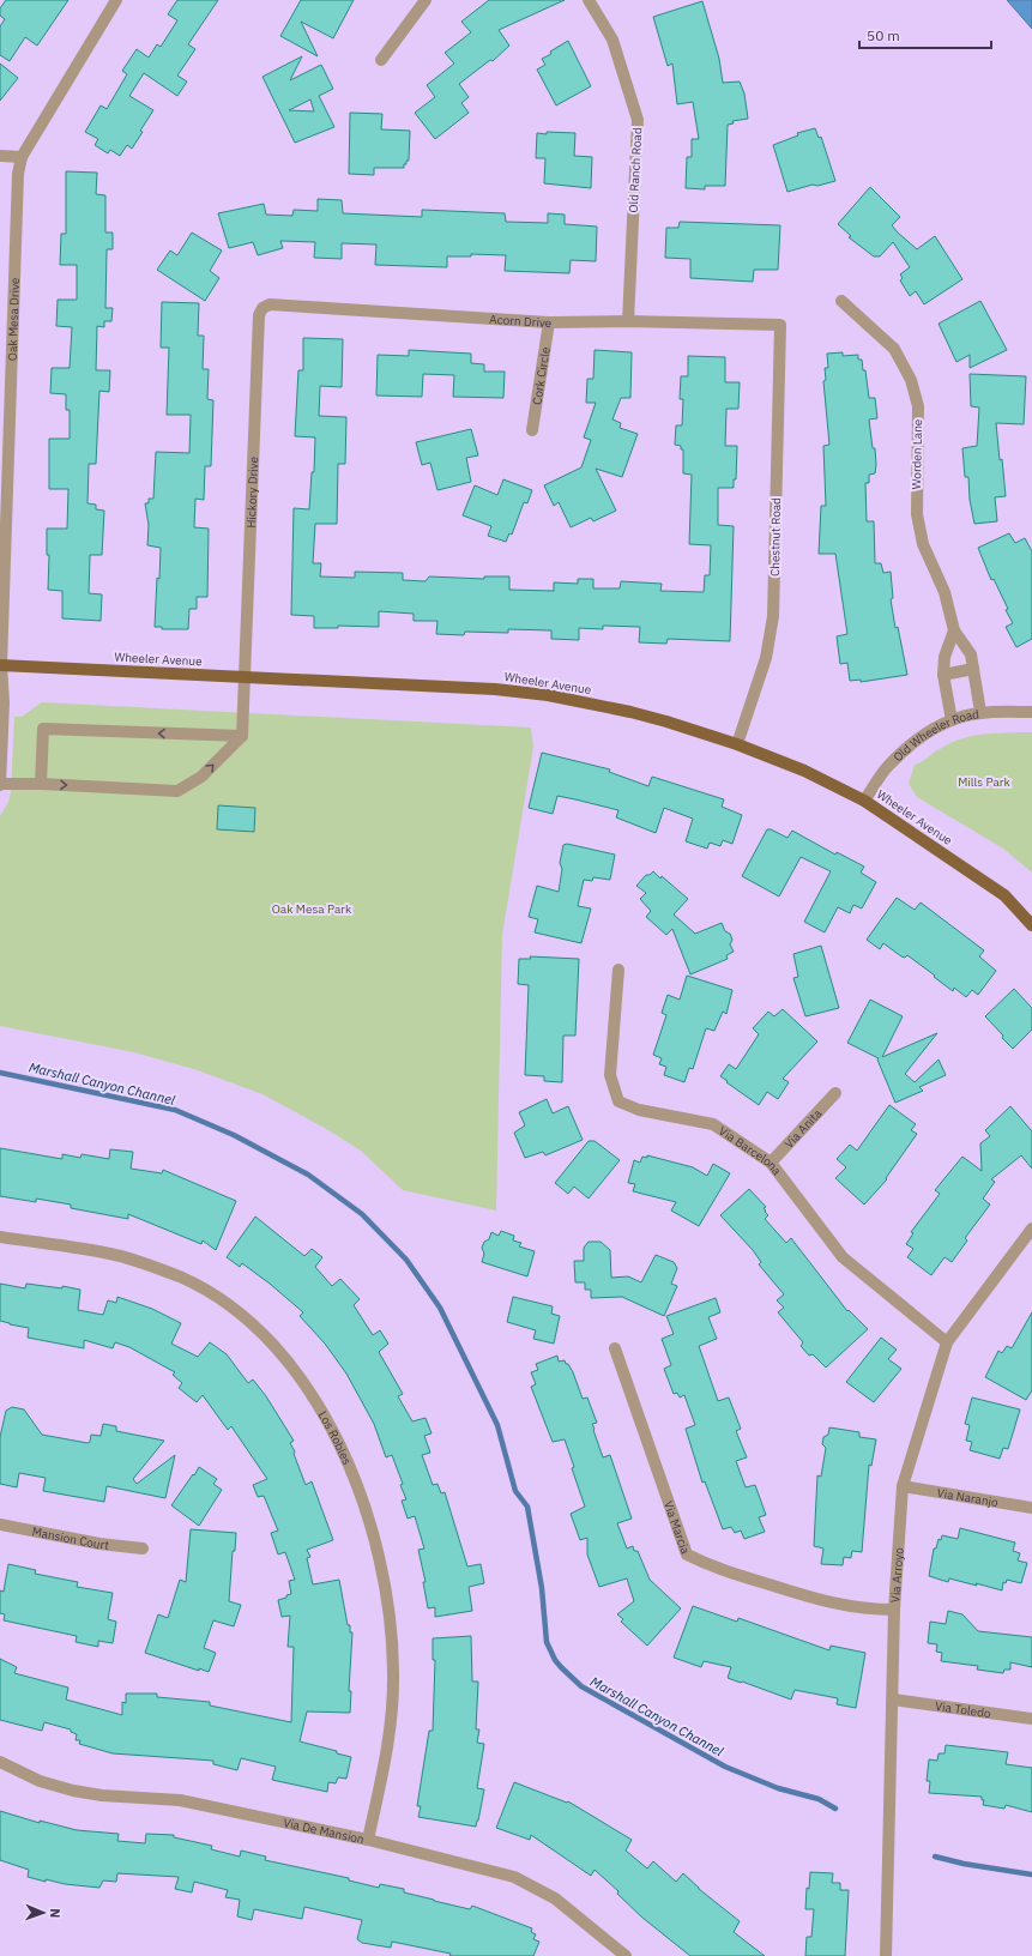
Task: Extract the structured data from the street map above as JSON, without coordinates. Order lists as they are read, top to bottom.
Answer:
{
  "streets": {
    "main road": ["Wheeler Avenue"],
    "street": [
      "Old Ranch Road",
      "Oak Mesa Drive",
      "Acorn Drive",
      "Cork Circle",
      "Worden Lane",
      "Hickory Drive",
      "Chestnut Road",
      "Old Wheeler Road",
      "Via Anita",
      "Via Barcelona",
      "Los Robles",
      "Via Naranjo",
      "Via Marcia",
      "Mansion Court",
      "Via Arroyo",
      "Via Toledo",
      "Via De Mansion"
    ]
  },
  "crossings": [
    ["Old Ranch Road", "Acorn Drive"],
    ["Oak Mesa Drive", "Wheeler Avenue"],
    ["Acorn Drive", "Cork Circle"],
    ["Acorn Drive", "Hickory Drive"],
    ["Acorn Drive", "Chestnut Road"],
    ["Worden Lane", "Old Wheeler Road"],
    ["Hickory Drive", "Wheeler Avenue"],
    ["Chestnut Road", "Wheeler Avenue"],
    ["Wheeler Avenue", "Old Wheeler Road"],
    ["Via Anita", "Via Barcelona"],
    ["Via Barcelona", "Via Arroyo"],
    ["Los Robles", "Via De Mansion"],
    ["Via Naranjo", "Via Arroyo"],
    ["Via Marcia", "Via Arroyo"],
    ["Via Arroyo", "Via Toledo"]
  ],
  "water": ["Marshall Canyon Channel"],
  "parks": ["Mills Park", "Oak Mesa Park"],
  "scale_bar": "50 m",
  "north": "right"
}
